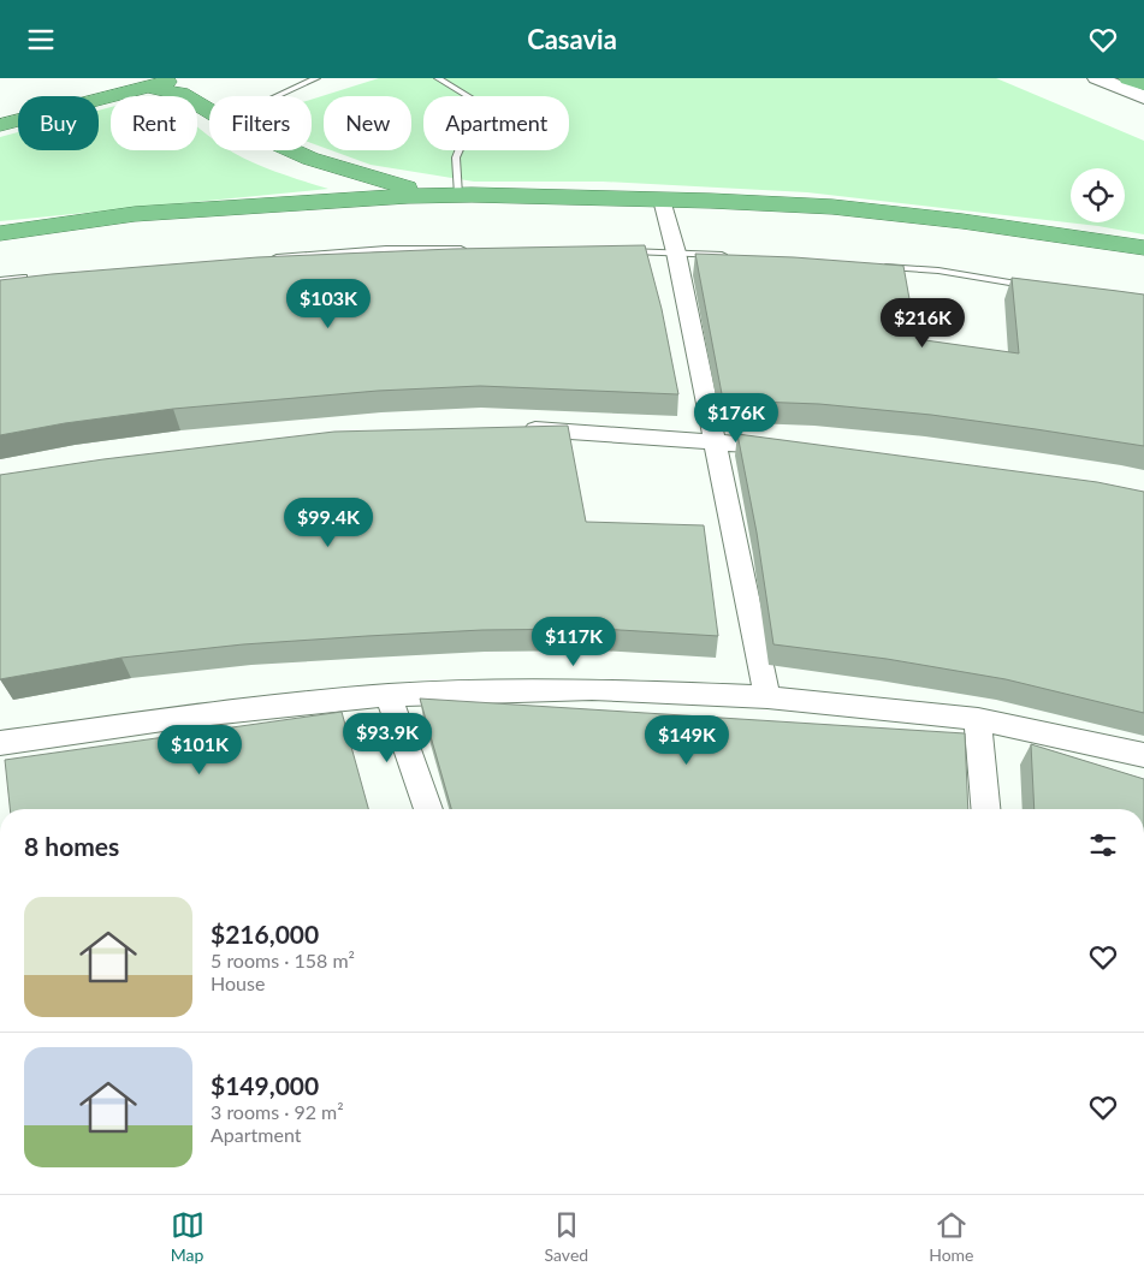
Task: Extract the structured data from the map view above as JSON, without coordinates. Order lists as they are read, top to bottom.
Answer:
{
  "page": {
    "header": "Casavia",
    "chip": [
      "Buy",
      "Rent",
      "Filters",
      "New",
      "Apartment"
    ],
    "price": [
      "$103K",
      "$216K",
      "$176K",
      "$99.4K",
      "$117K",
      "$93.9K",
      "$149K",
      "$101K"
    ],
    "heading": "8 homes",
    "list": [
      {
        "name": "$216,000",
        "note": "5 rooms · 158 m² · House"
      },
      {
        "name": "$149,000",
        "note": "3 rooms · 92 m² · Apartment"
      }
    ],
    "tabs": ["Map", "Saved", "Home"]
  }
}
